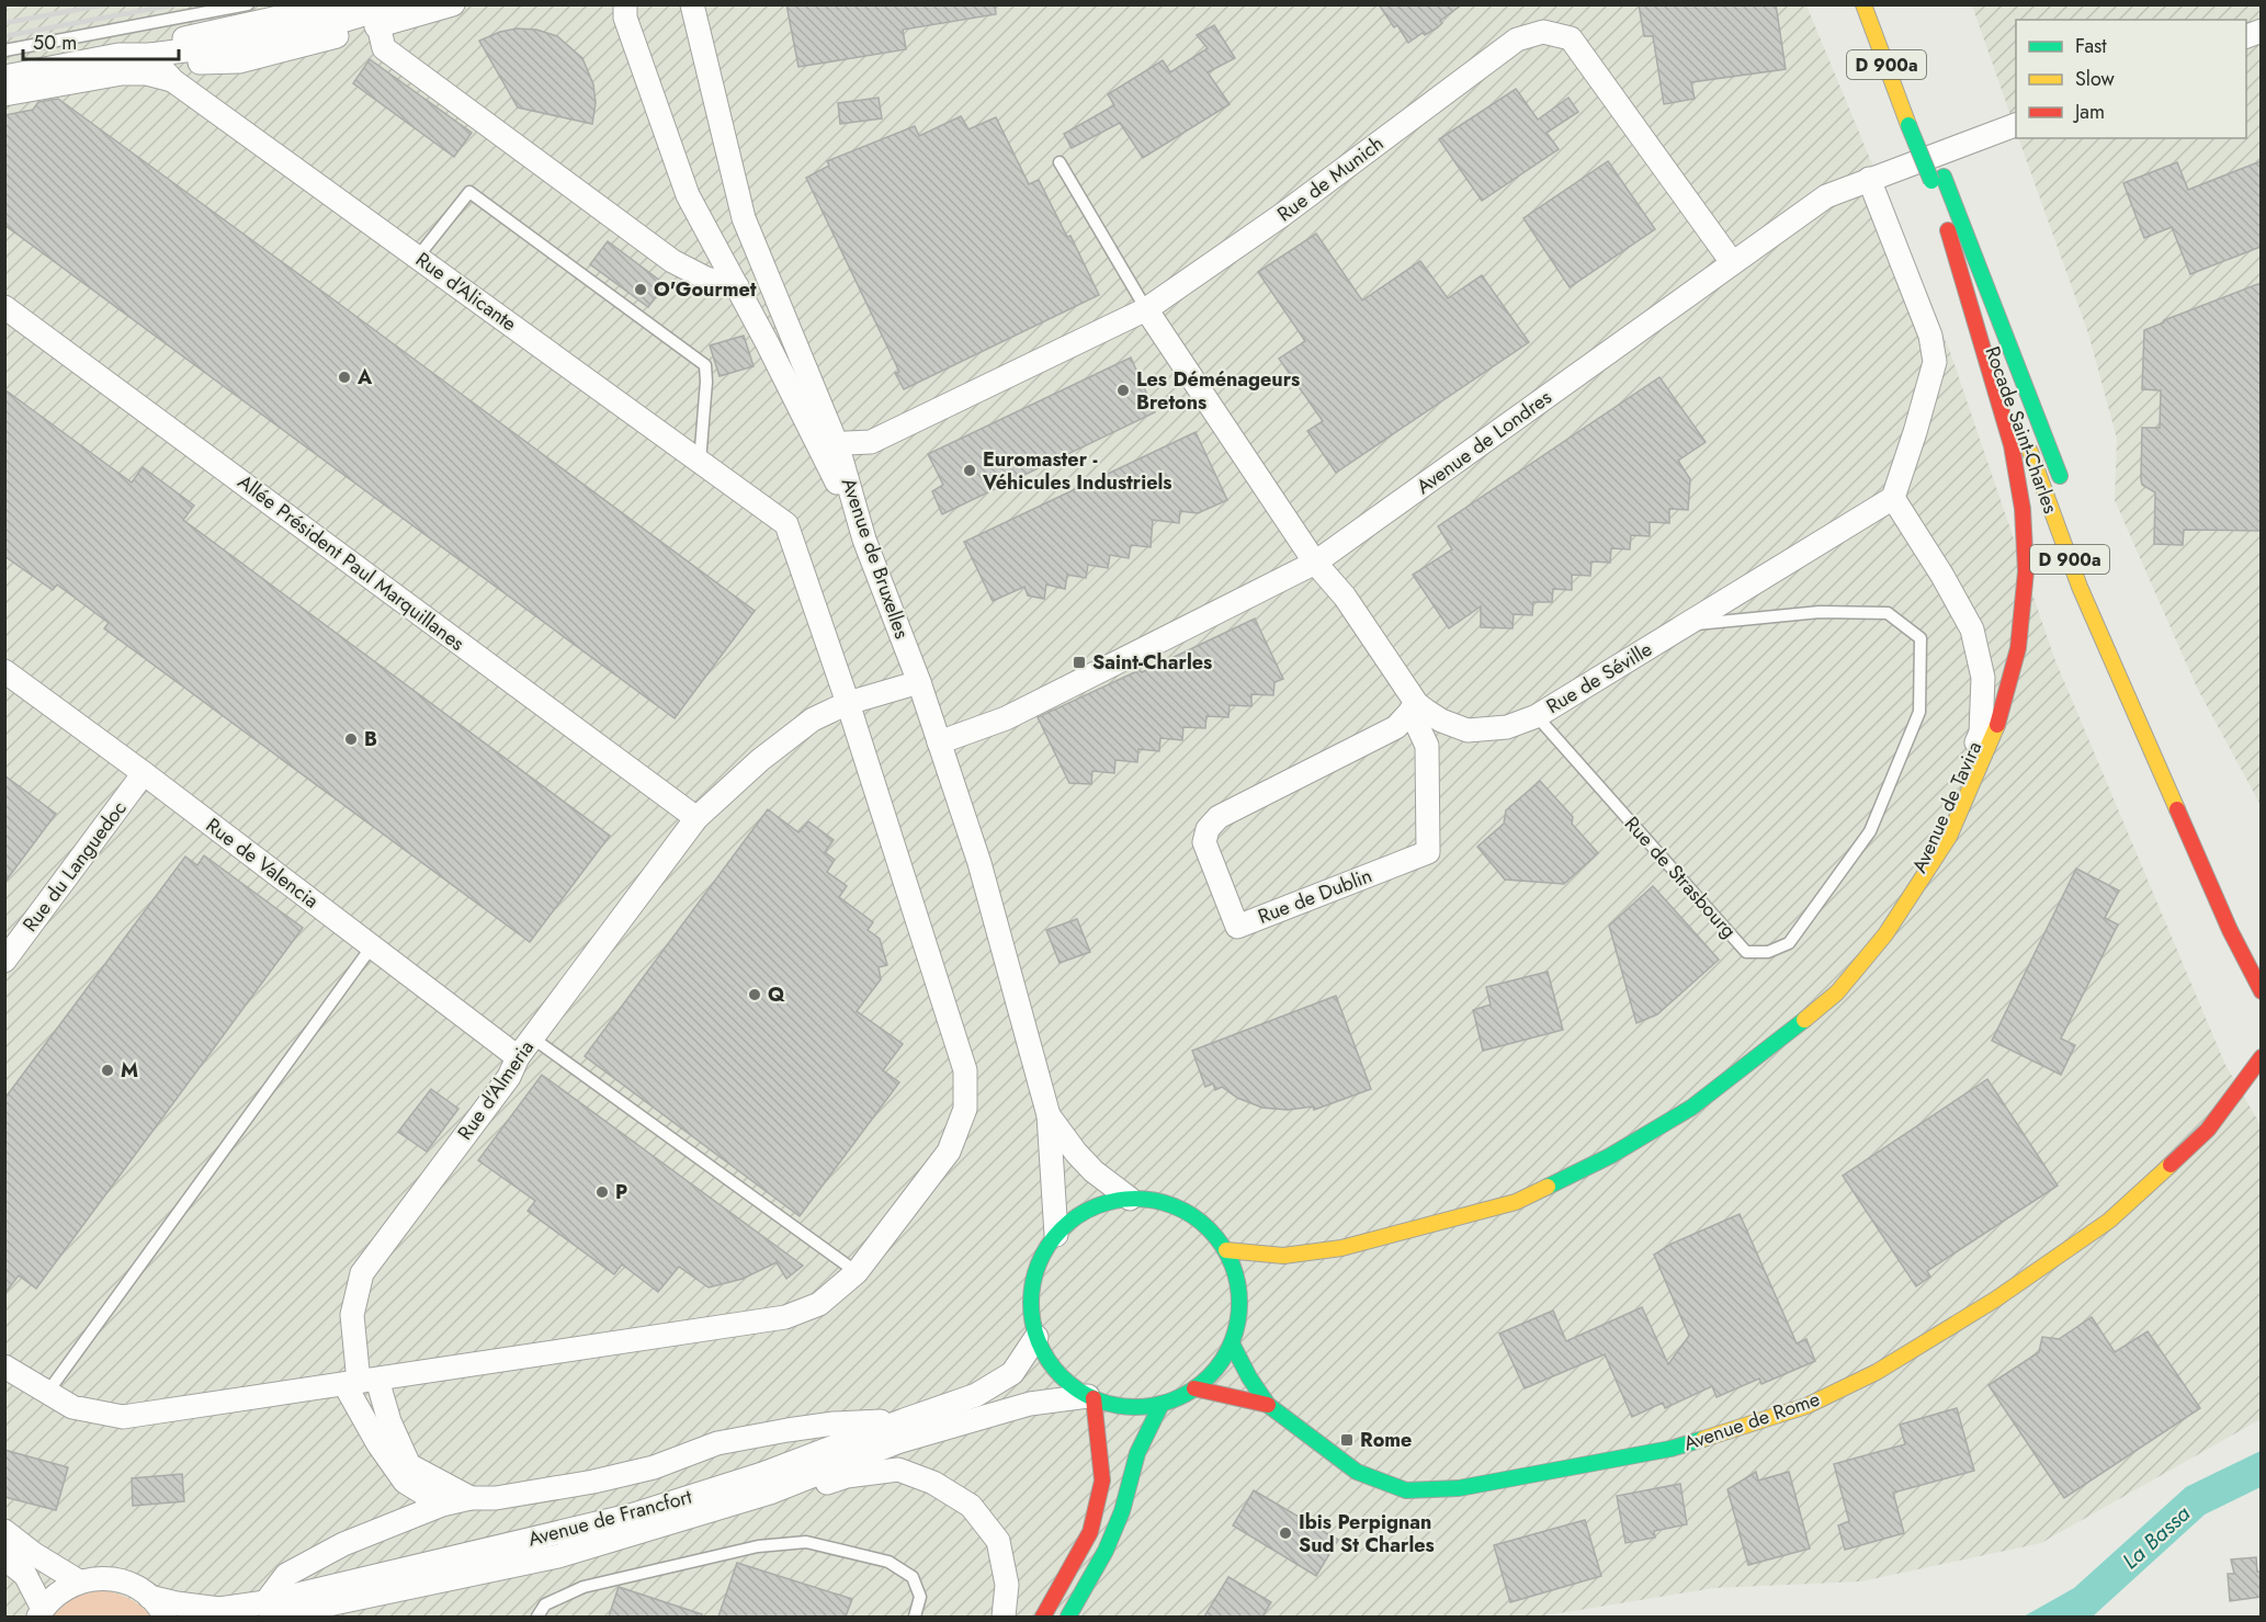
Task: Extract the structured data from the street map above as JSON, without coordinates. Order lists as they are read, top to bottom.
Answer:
{
  "streets": {
    "main road": ["D 900a", "Rocade Saint-Charles", "Avenue de Rome"],
    "street": [
      "Rue de Munich",
      "Rue d'Alicante",
      "Avenue de Londres",
      "Avenue de Bruxelles",
      "Allée Président Paul Marquillanes",
      "Rue de Séville",
      "Avenue de Tavira",
      "Rue de Valencia",
      "Rue du Languedoc",
      "Rue de Dublin",
      "Rue d'Almeria",
      "Avenue de Francfort"
    ],
    "lane": ["Rue de Strasbourg"]
  },
  "crossings": [
    ["Rue de Munich", "Avenue de Londres"],
    ["Rue de Munich", "Avenue de Bruxelles"],
    ["Rue de Munich", "Rue de Séville"],
    ["Rue d'Alicante", "Rue d'Almeria"],
    ["Avenue de Londres", "Avenue de Bruxelles"],
    ["Avenue de Londres", "Rue de Séville"],
    ["Avenue de Bruxelles", "Rue d'Almeria"],
    ["Avenue de Bruxelles", "Avenue de Rome"],
    ["Avenue de Bruxelles", "Avenue de Francfort"],
    ["Allée Président Paul Marquillanes", "Rue d'Almeria"],
    ["Rue de Séville", "Avenue de Tavira"],
    ["Rue de Séville", "Rue de Strasbourg"],
    ["Rue de Séville", "Rue de Dublin"],
    ["Rue de Valencia", "Rue du Languedoc"],
    ["Rue de Valencia", "Rue d'Almeria"],
    ["Avenue de Rome", "Avenue de Francfort"]
  ],
  "water": ["La Bassa"],
  "places": {
    "other": [
      "O'Gourmet",
      "A",
      "Les Déménageurs Bretons",
      "Euromaster - Véhicules Industriels",
      "B",
      "Q",
      "M",
      "P",
      "Ibis Perpignan Sud St Charles"
    ],
    "transit": ["Saint-Charles", "Rome"]
  },
  "legend": ["Fast", "Slow", "Jam"],
  "scale_bar": "50 m"
}
